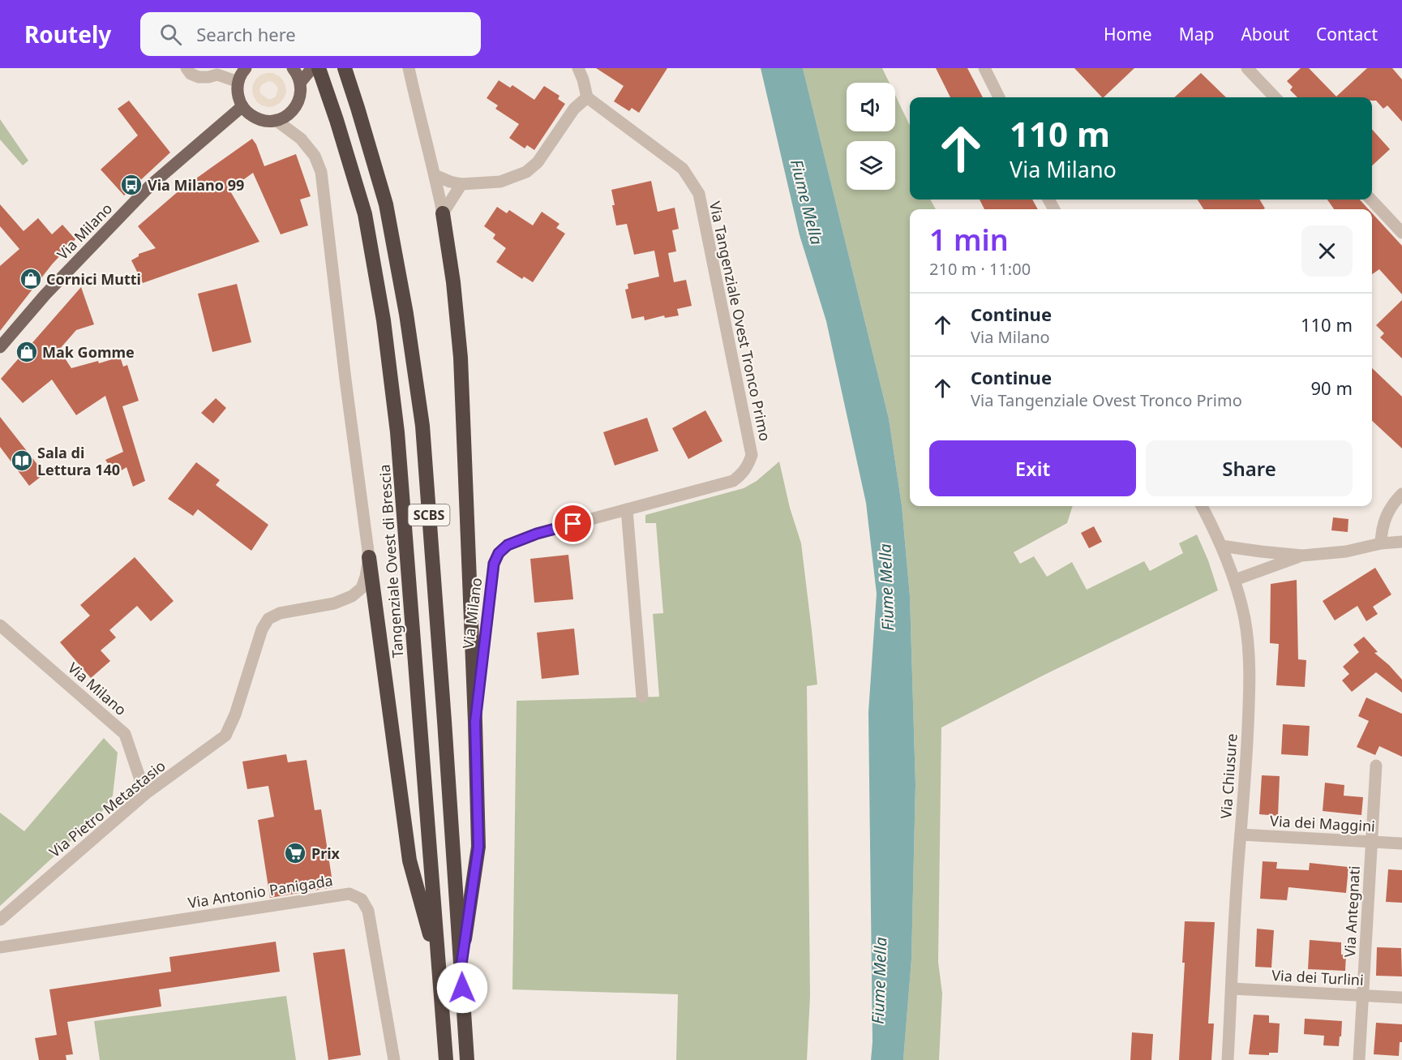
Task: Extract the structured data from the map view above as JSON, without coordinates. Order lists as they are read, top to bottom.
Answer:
{
  "streets": {
    "highway": ["SCBS", "Tangenziale Ovest di Brescia"],
    "main road": ["Via Milano"],
    "street": [
      "Via Tangenziale Ovest Tronco Primo",
      "Via Chiusure",
      "Via Pietro Metastasio",
      "Via dei Maggini",
      "Via Antonio Panigada",
      "Via Antegnati",
      "Via dei Turlini"
    ]
  },
  "crossings": [
    ["Via Milano", "Via Tangenziale Ovest Tronco Primo"],
    ["Via Milano", "Via Pietro Metastasio"],
    ["Via Chiusure", "Via dei Maggini"],
    ["Via Chiusure", "Via dei Turlini"],
    ["Via dei Maggini", "Via Antegnati"],
    ["Via Antegnati", "Via dei Turlini"]
  ],
  "water": ["Fiume Mella"],
  "places": {
    "bus stop": ["Via Milano 99"],
    "shop": ["Cornici Mutti", "Mak Gomme"],
    "library": ["Sala di Lettura 140"],
    "supermarket": ["Prix"]
  },
  "page": {
    "header": "Routely",
    "search": "Search here",
    "nav": [
      "Home",
      "Map",
      "About",
      "Contact"
    ],
    "turn": ["110 m", "Via Milano"],
    "heading": ["1 min", "210 m · 11:00"],
    "list": [
      {
        "name": "Continue",
        "note": "Via Milano",
        "value": "110 m"
      },
      {
        "name": "Continue",
        "note": "Via Tangenziale Ovest Tronco Primo",
        "value": "90 m"
      }
    ],
    "buttons": ["Exit", "Share"]
  }
}
